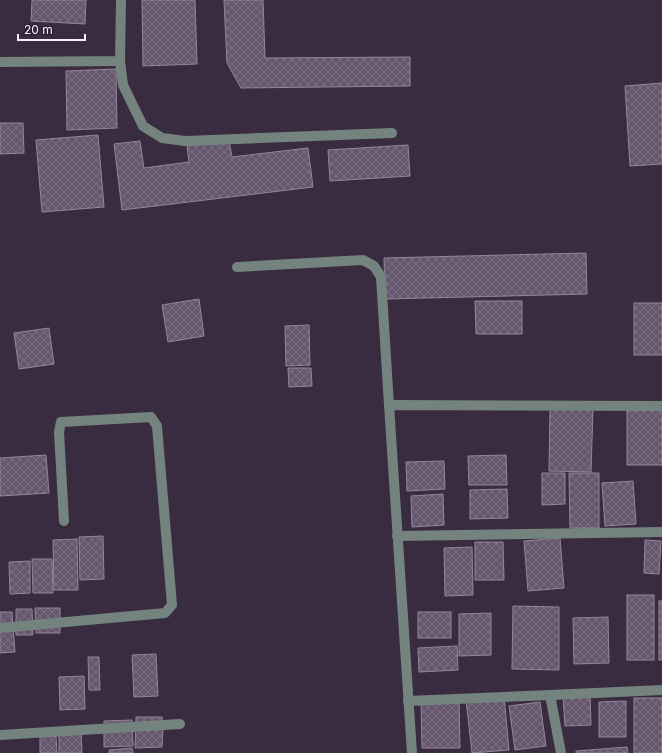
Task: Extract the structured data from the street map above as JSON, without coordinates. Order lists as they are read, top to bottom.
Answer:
{
  "scale_bar": "20 m"
}
